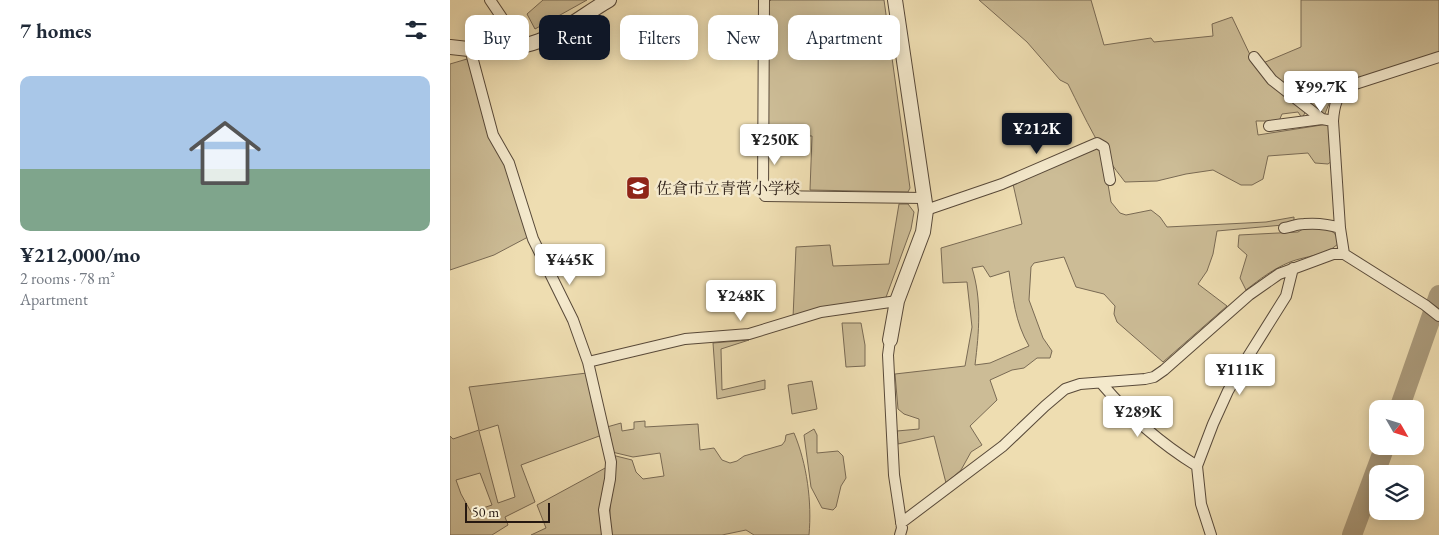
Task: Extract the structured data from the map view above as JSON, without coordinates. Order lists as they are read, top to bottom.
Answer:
{
  "places": {
    "school or university": ["佐倉市立青菅小学校"]
  },
  "scale_bar": "50 m",
  "north": "bottom right",
  "page": {
    "heading": "7 homes",
    "chip": [
      "Buy",
      "Rent",
      "Filters",
      "New",
      "Apartment"
    ],
    "list": [
      {
        "name": "¥212,000/mo",
        "note": "2 rooms · 78 m² · Apartment"
      }
    ],
    "price": [
      "¥99.7K",
      "¥212K",
      "¥250K",
      "¥445K",
      "¥248K",
      "¥111K",
      "¥289K"
    ],
    "scale": "50 m"
  }
}
